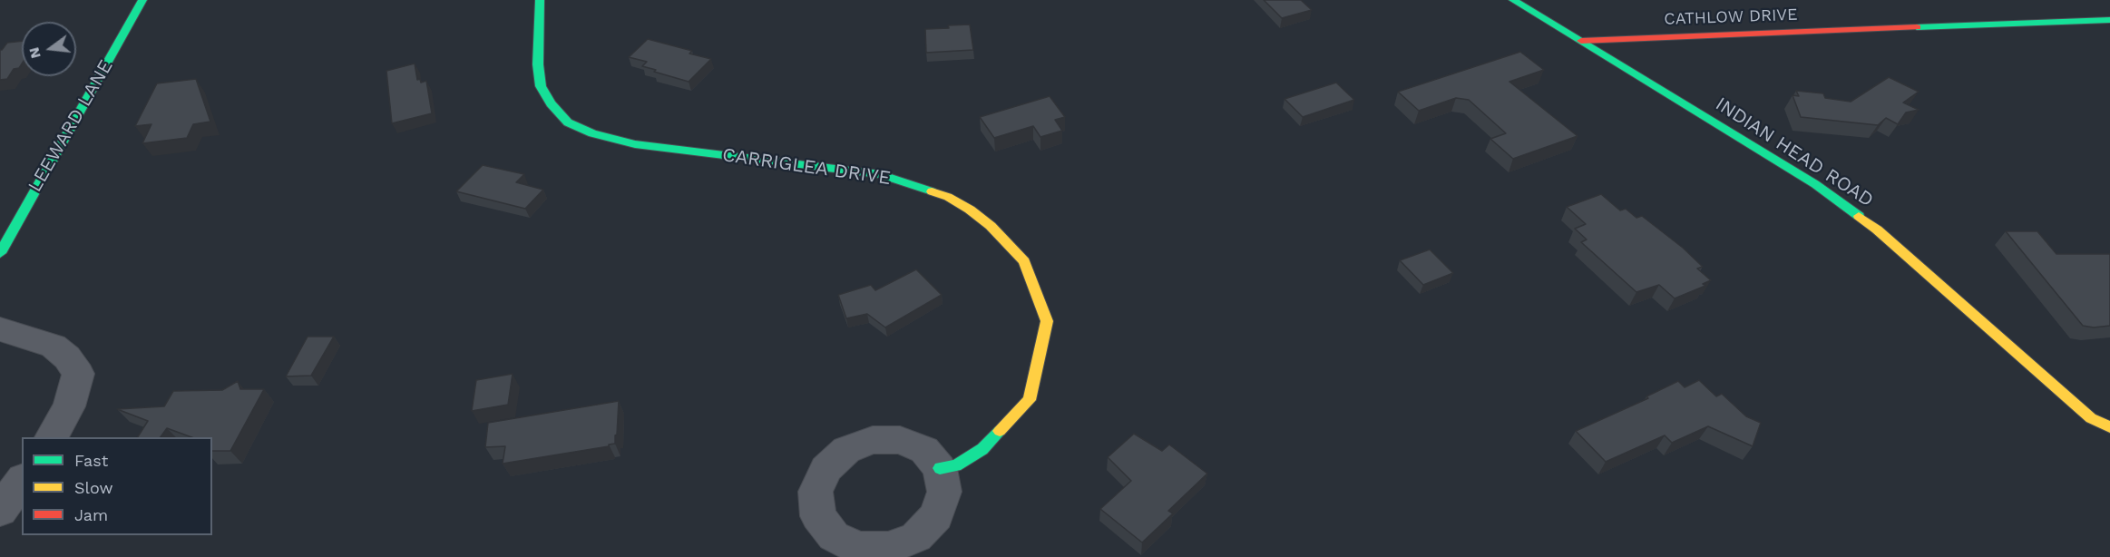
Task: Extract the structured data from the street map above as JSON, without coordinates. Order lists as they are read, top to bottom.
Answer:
{
  "streets": {
    "street": [
      "CATHLOW DRIVE",
      "LEEWARD LANE",
      "INDIAN HEAD ROAD",
      "CARRIGLEA DRIVE"
    ]
  },
  "crossings": [
    ["CATHLOW DRIVE", "INDIAN HEAD ROAD"]
  ],
  "legend": ["Fast", "Slow", "Jam"],
  "north": "left"
}
